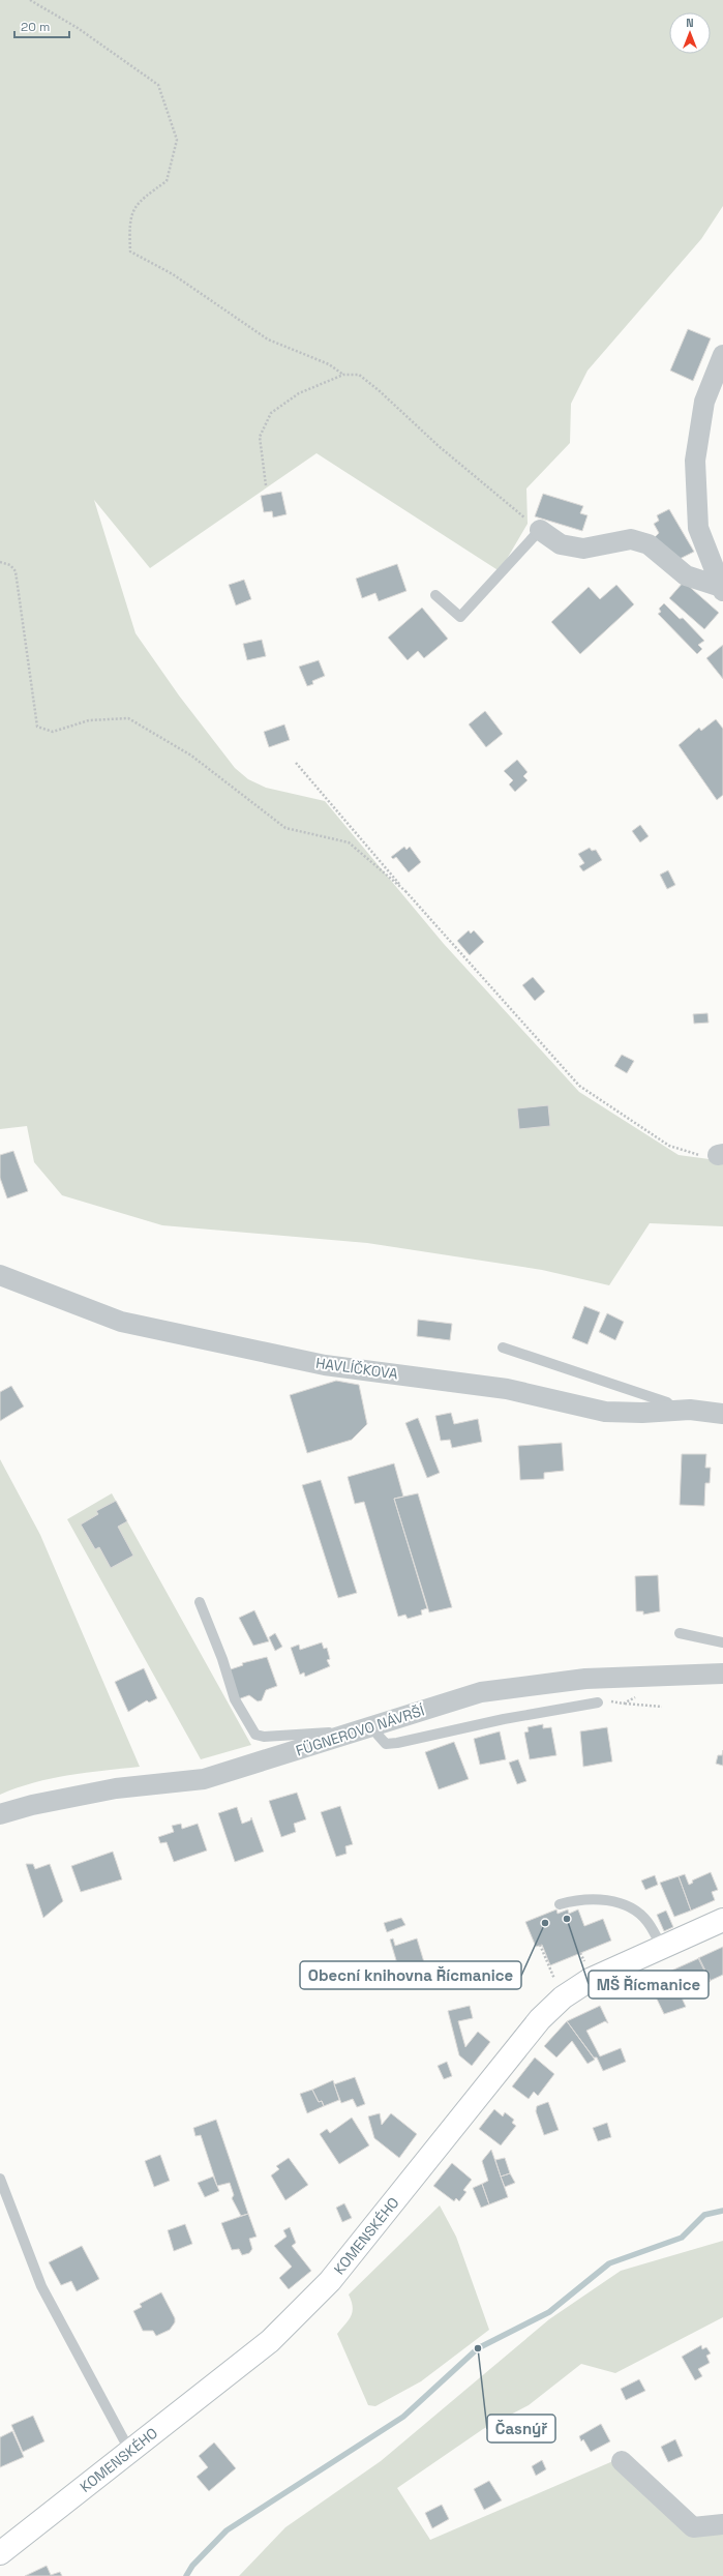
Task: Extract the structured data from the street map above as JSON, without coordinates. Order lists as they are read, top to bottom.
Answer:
{
  "streets": {
    "main road": ["KOMENSKÉHO"],
    "street": ["HAVLÍČKOVA", "FÜGNEROVO NÁVRŠÍ"]
  },
  "places": ["MŠ Řícmanice", "Obecní knihovna Řícmanice", "Časnýř"],
  "scale_bar": "20 m",
  "north": "top"
}
